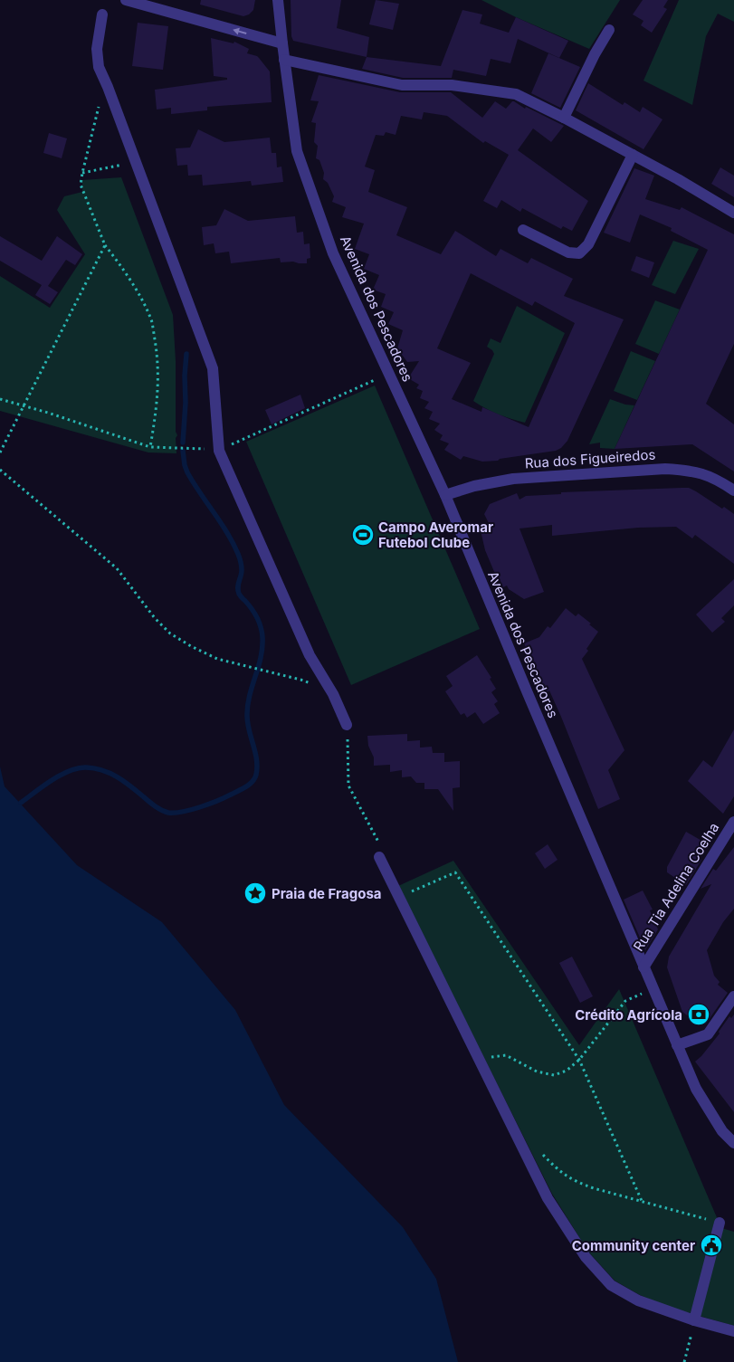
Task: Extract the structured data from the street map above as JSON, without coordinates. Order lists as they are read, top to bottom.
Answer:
{
  "streets": {
    "street": ["Avenida dos Pescadores", "Rua dos Figueiredos", "Rua Tia Adelina Coelha"]
  },
  "crossings": [
    ["Avenida dos Pescadores", "Rua dos Figueiredos"],
    ["Avenida dos Pescadores", "Rua Tia Adelina Coelha"]
  ],
  "places": {
    "sports": ["Campo Averomar Futebol Clube"],
    "place": ["Praia de Fragosa"],
    "bank": ["Crédito Agrícola"],
    "public building": ["Community center"]
  }
}
